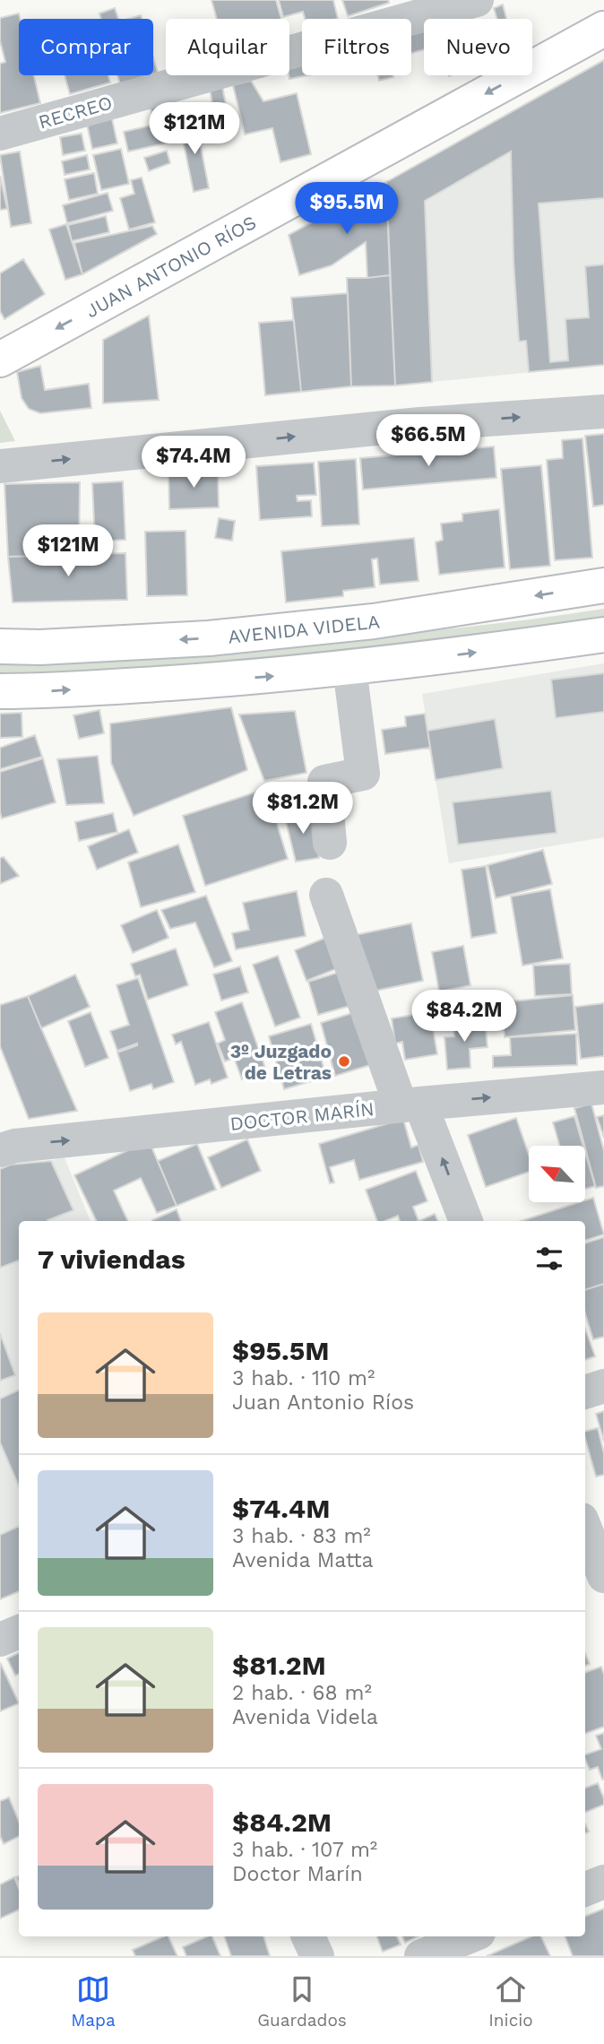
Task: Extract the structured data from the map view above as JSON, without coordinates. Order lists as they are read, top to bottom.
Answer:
{
  "streets": {
    "main road": ["JUAN ANTONIO RÍOS", "AVENIDA VIDELA"],
    "street": ["RECREO", "DOCTOR MARÍN"]
  },
  "one_way": ["JUAN ANTONIO RÍOS", "DOCTOR MARÍN"],
  "places": ["3º Juzgado de Letras"],
  "north": "top left",
  "page": {
    "chip": [
      "Comprar",
      "Alquilar",
      "Filtros",
      "Nuevo"
    ],
    "price": [
      "$121M",
      "$95.5M",
      "$66.5M",
      "$74.4M",
      "$121M",
      "$81.2M",
      "$84.2M"
    ],
    "heading": "7 viviendas",
    "list": [
      {
        "name": "$95.5M",
        "note": "3 hab. · 110 m² · Juan Antonio Ríos"
      },
      {
        "name": "$74.4M",
        "note": "3 hab. · 83 m² · Avenida Matta"
      },
      {
        "name": "$81.2M",
        "note": "2 hab. · 68 m² · Avenida Videla"
      },
      {
        "name": "$84.2M",
        "note": "3 hab. · 107 m² · Doctor Marín"
      }
    ],
    "tabs": ["Mapa", "Guardados", "Inicio"]
  }
}
